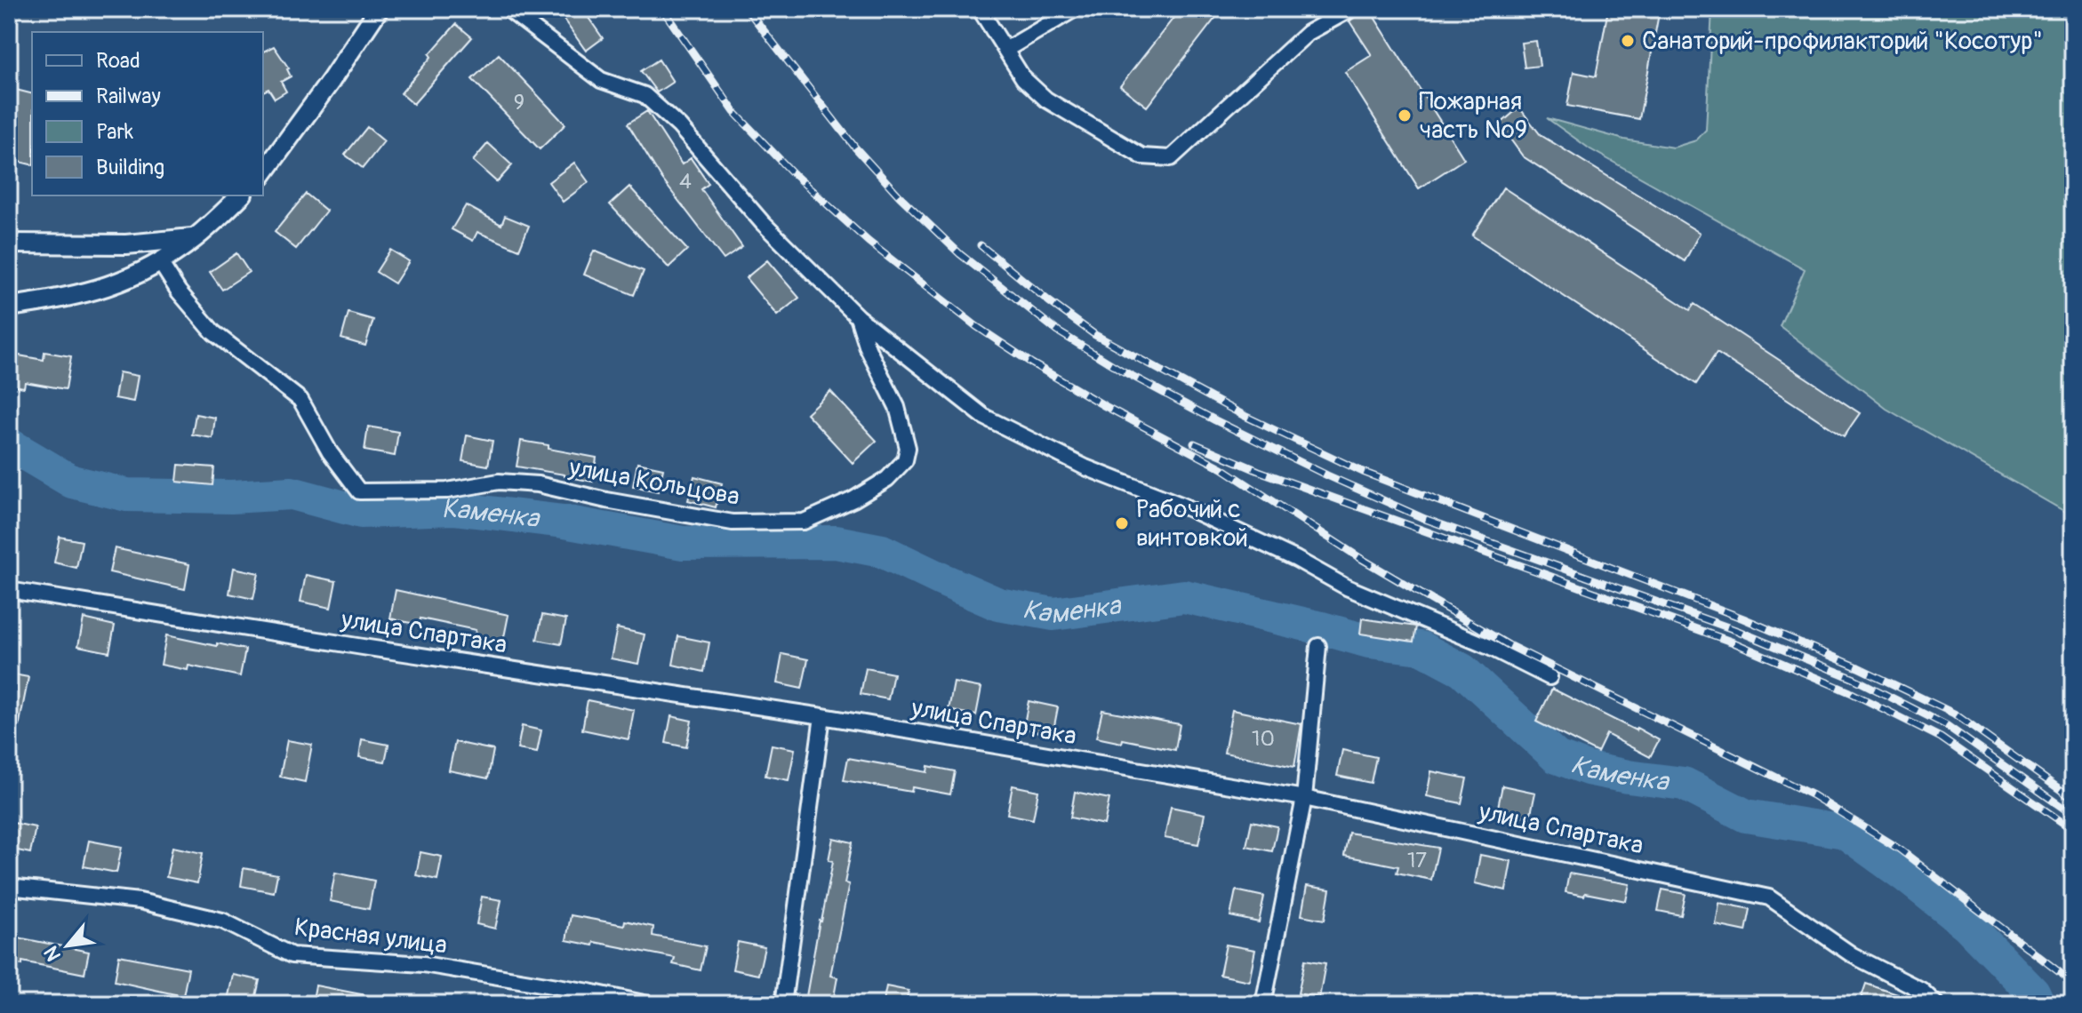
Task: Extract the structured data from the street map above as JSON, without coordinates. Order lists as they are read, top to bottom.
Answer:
{
  "streets": {
    "street": ["улица Кольцова", "улица Спартака", "Красная улица"]
  },
  "water": ["Каменка"],
  "places": ["Санаторий-профилакторий \"Косотур\"", "Пожарная часть №9", "Рабочий с винтовкой"],
  "house_numbers": [
    "9",
    "4",
    "10",
    "17"
  ],
  "legend": [
    "Road",
    "Railway",
    "Park",
    "Building"
  ],
  "north": "bottom left"
}
